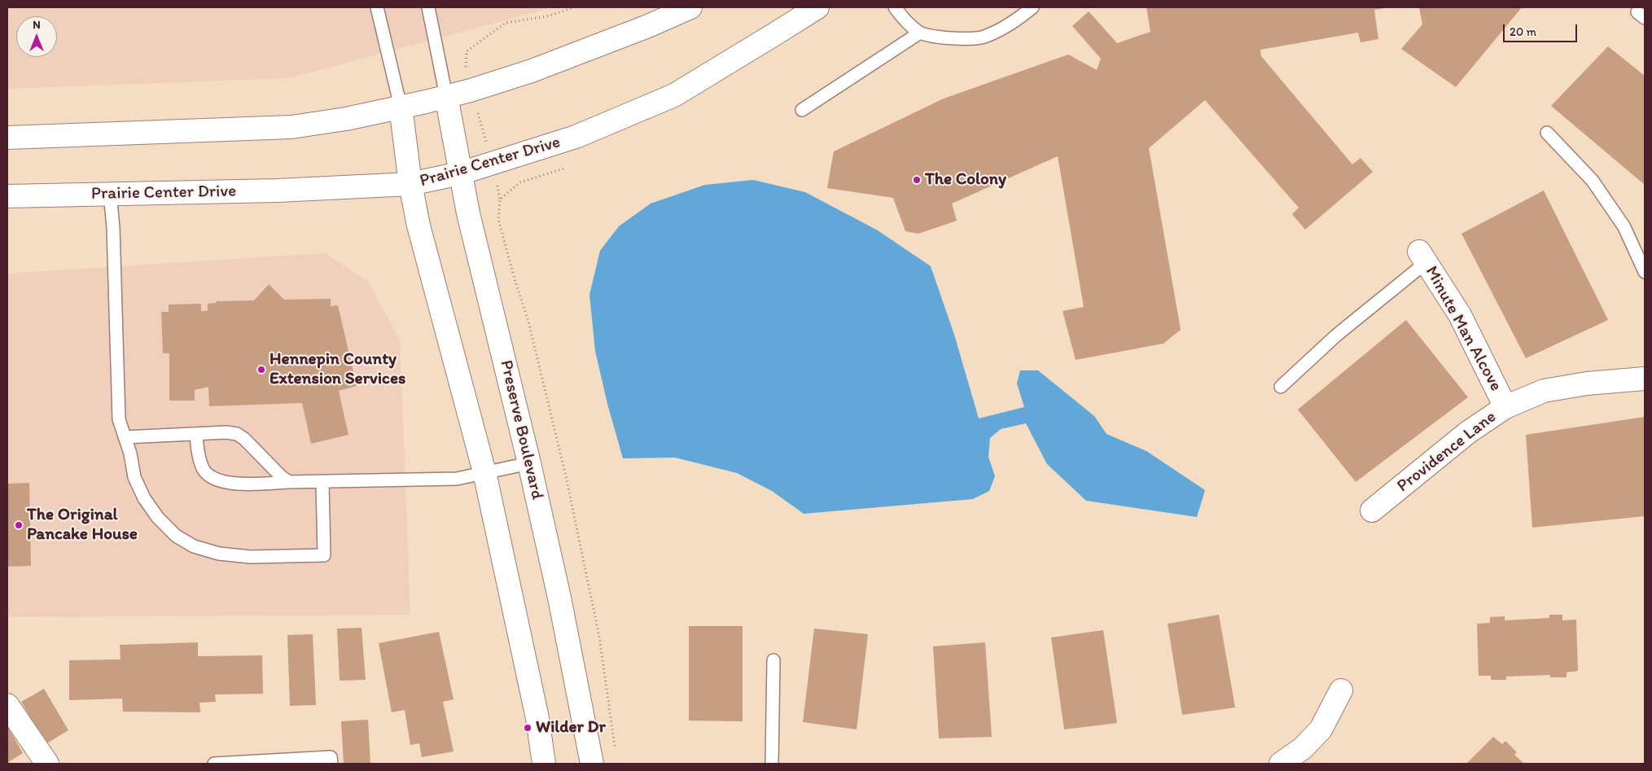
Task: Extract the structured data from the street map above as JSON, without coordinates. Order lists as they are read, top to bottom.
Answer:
{
  "streets": {
    "street": [
      "Prairie Center Drive",
      "Minute Man Alcove",
      "Preserve Boulevard",
      "Providence Lane"
    ]
  },
  "crossings": [
    ["Prairie Center Drive", "Preserve Boulevard"],
    ["Minute Man Alcove", "Providence Lane"]
  ],
  "places": [
    "The Colony",
    "Hennepin County Extension Services",
    "The Original Pancake House",
    "Wilder Dr"
  ],
  "scale_bar": "20 m",
  "north": "top"
}
